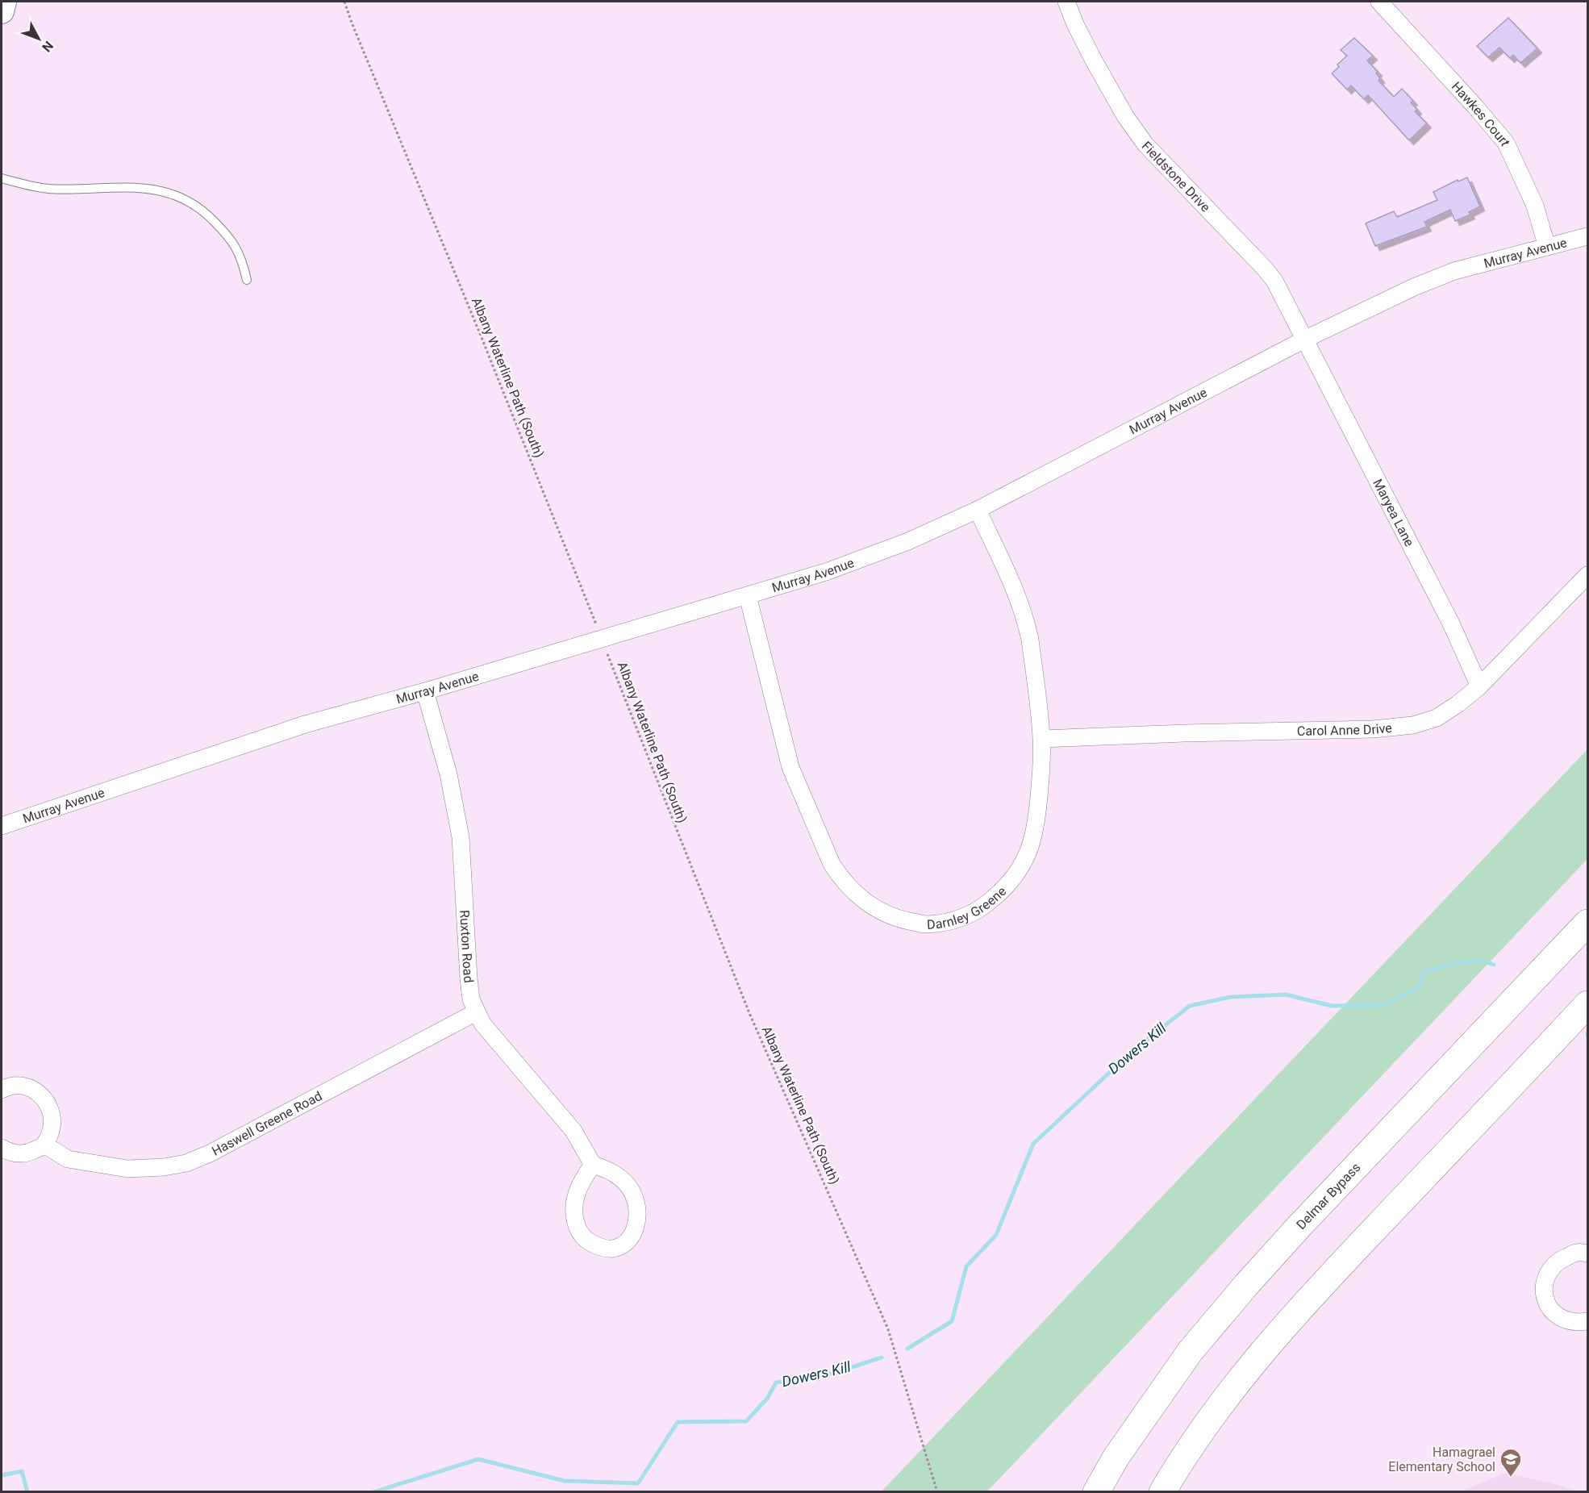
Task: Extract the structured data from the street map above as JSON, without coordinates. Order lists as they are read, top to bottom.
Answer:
{
  "streets": {
    "main road": ["Delmar Bypass"],
    "street": [
      "Hawkes Court",
      "Fieldstone Drive",
      "Murray Avenue",
      "Maryea Lane",
      "Carol Anne Drive",
      "Darnley Greene",
      "Ruxton Road",
      "Haswell Greene Road"
    ],
    "path": ["Albany Waterline Path (South)"]
  },
  "crossings": [
    ["Hawkes Court", "Murray Avenue"],
    ["Fieldstone Drive", "Murray Avenue"],
    ["Fieldstone Drive", "Maryea Lane"],
    ["Murray Avenue", "Albany Waterline Path (South)"],
    ["Murray Avenue", "Maryea Lane"],
    ["Murray Avenue", "Darnley Greene"],
    ["Murray Avenue", "Ruxton Road"],
    ["Maryea Lane", "Carol Anne Drive"],
    ["Carol Anne Drive", "Darnley Greene"],
    ["Ruxton Road", "Haswell Greene Road"]
  ],
  "water": ["Dowers Kill"],
  "places": {
    "school or university": ["Hamagrael Elementary School"]
  },
  "north": "bottom right"
}
